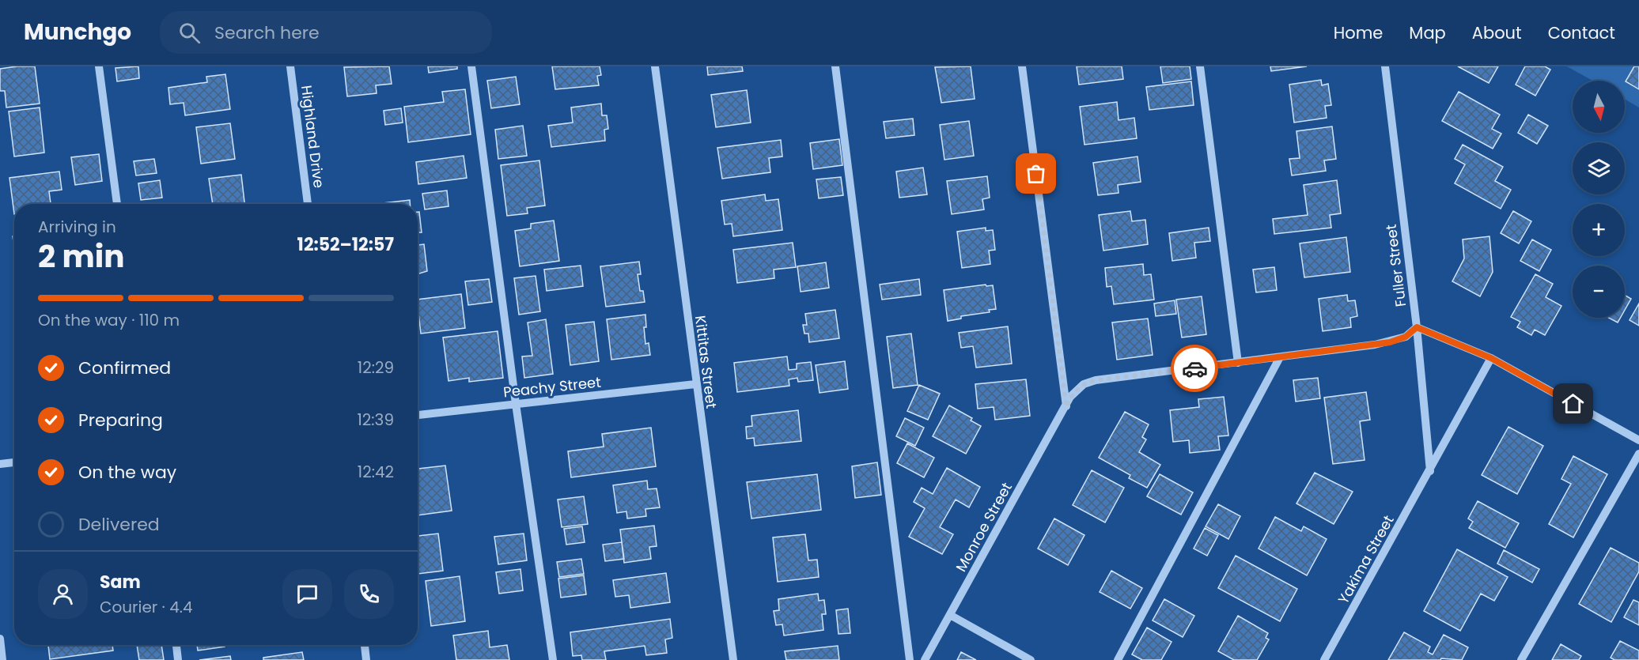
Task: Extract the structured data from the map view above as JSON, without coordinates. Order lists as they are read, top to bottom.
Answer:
{
  "streets": {
    "street": [
      "Highland Drive",
      "Fuller Street",
      "Kittitas Street",
      "Peachy Street",
      "Monroe Street",
      "Yakima Street"
    ]
  },
  "crossings": [
    ["Fuller Street", "Monroe Street"],
    ["Kittitas Street", "Peachy Street"]
  ],
  "north": "bottom",
  "page": {
    "header": "Munchgo",
    "search": "Search here",
    "nav": [
      "Home",
      "Map",
      "About",
      "Contact"
    ],
    "map_buttons": ["+", "−"],
    "heading": ["2 min", "Arriving in", "12:52–12:57"],
    "panel": ["Sam", "Courier · 4.4"],
    "bar": "On the way · 110 m",
    "list": [
      ["Confirmed", "12:29"],
      ["Preparing", "12:39"],
      ["On the way", "12:42"],
      "Delivered"
    ]
  }
}
